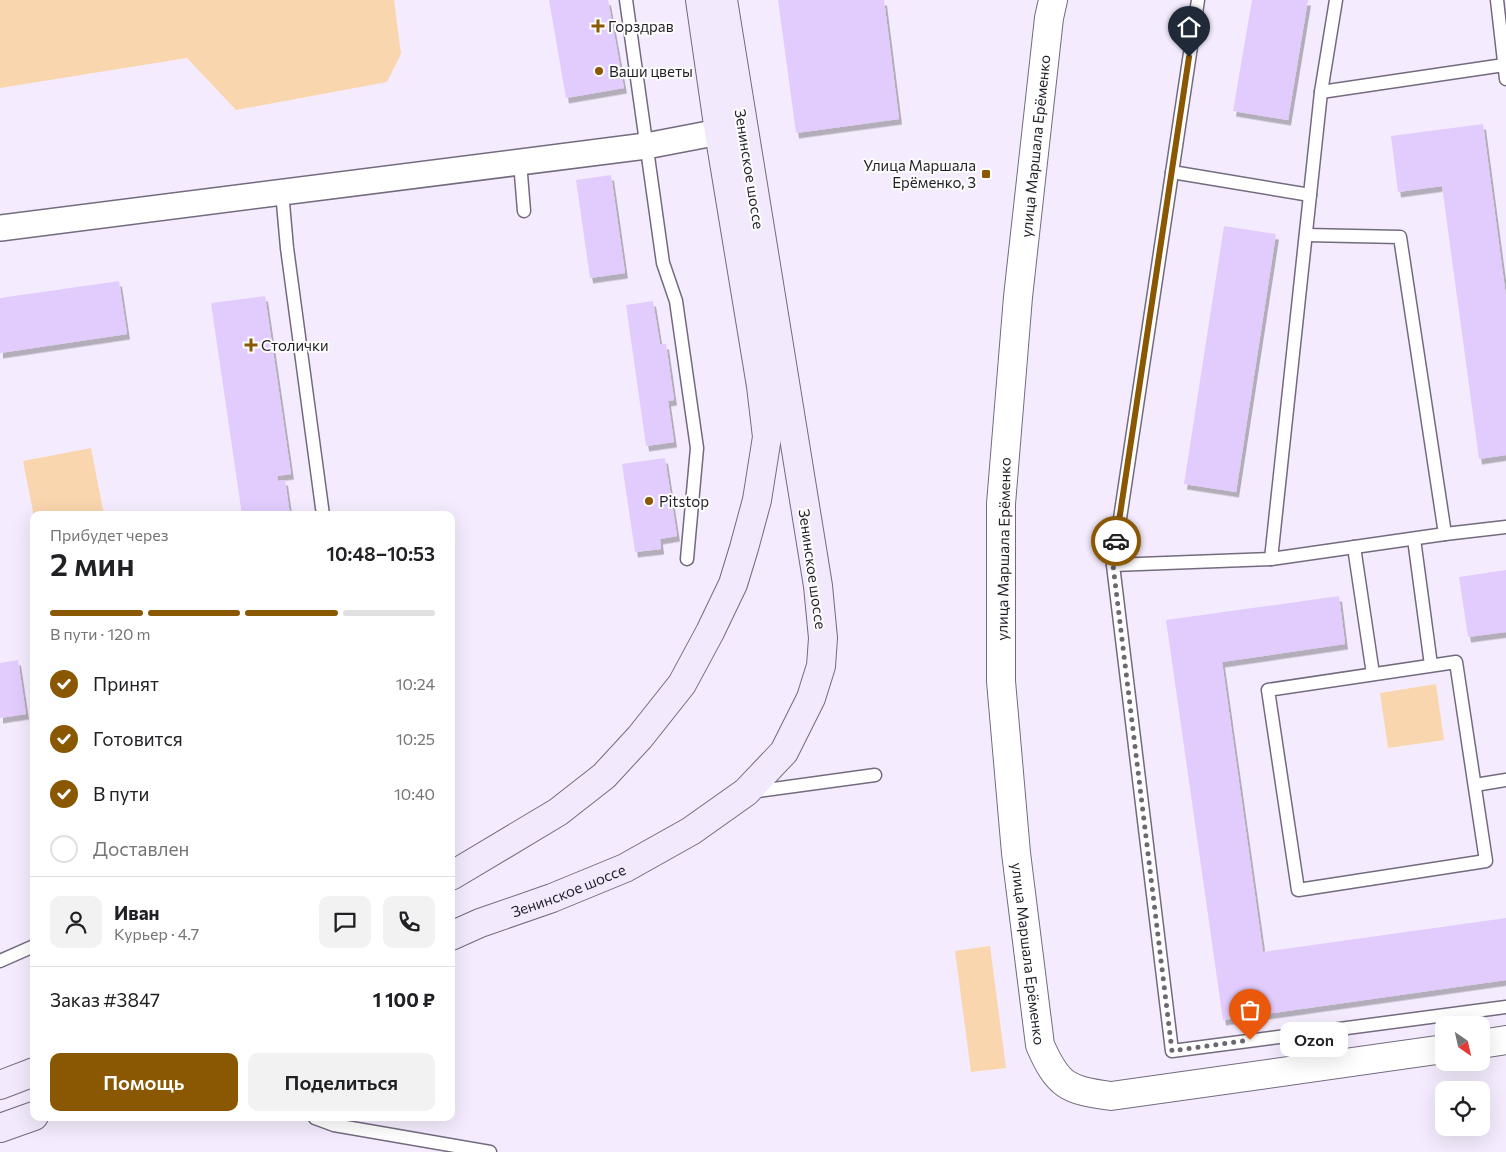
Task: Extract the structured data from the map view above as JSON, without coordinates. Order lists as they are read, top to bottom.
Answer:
{
  "streets": {
    "main road": ["Зенинское шоссе"],
    "street": ["улица Маршала Ерёменко"]
  },
  "places": {
    "health": ["Горздрав", "Столички"],
    "other": ["Ваши цветы", "Pitstop", "Ozon"],
    "transit": ["Улица Маршала Ерёменко, 3"]
  },
  "north": "bottom right",
  "page": {
    "heading": ["2 мин", "Прибудет через", "10:48–10:53"],
    "panel": [
      "Иван",
      "Курьер · 4.7",
      "Заказ #3847",
      "1 100 ₽"
    ],
    "bar": "В пути · 120 m",
    "list": [
      ["Принят", "10:24"],
      ["Готовится", "10:25"],
      ["В пути", "10:40"],
      "Доставлен"
    ],
    "bubble": "Ozon",
    "buttons": ["Помощь", "Поделиться"]
  }
}
